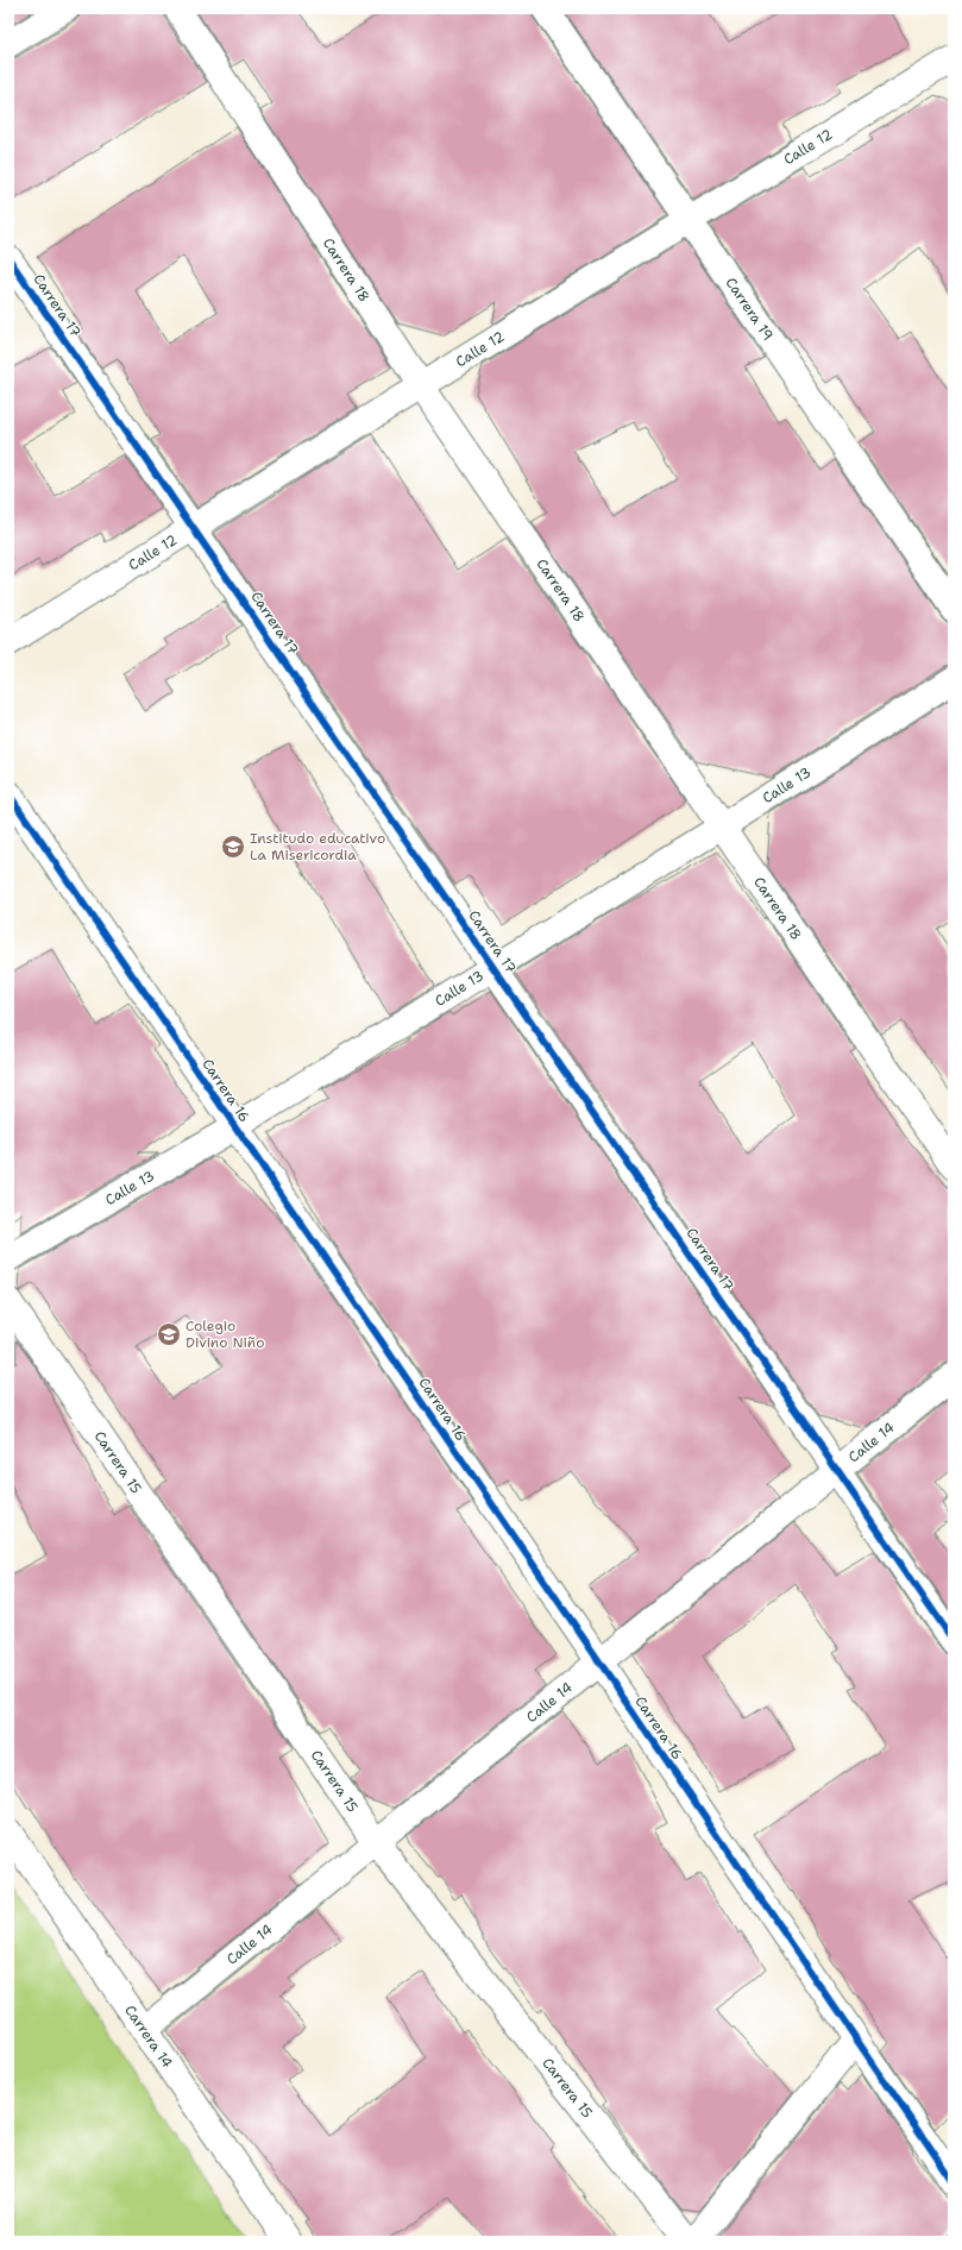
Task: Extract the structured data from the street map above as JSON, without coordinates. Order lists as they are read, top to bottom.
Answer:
{
  "streets": {
    "street": [
      "Calle 12",
      "Carrera 18",
      "Carrera 17",
      "Carrera 19",
      "Calle 13",
      "Carrera 16",
      "Calle 14",
      "Carrera 15",
      "Carrera 14"
    ]
  },
  "crossings": [
    ["Calle 12", "Carrera 18"],
    ["Calle 12", "Carrera 17"],
    ["Calle 12", "Carrera 19"],
    ["Carrera 18", "Calle 13"],
    ["Carrera 17", "Calle 13"],
    ["Carrera 17", "Calle 14"],
    ["Calle 13", "Carrera 16"],
    ["Carrera 16", "Calle 14"],
    ["Calle 14", "Carrera 15"],
    ["Calle 14", "Carrera 14"]
  ],
  "places": {
    "school or university": ["Institudo educativo La Misericordia", "Colegio Divino Niño"]
  }
}
